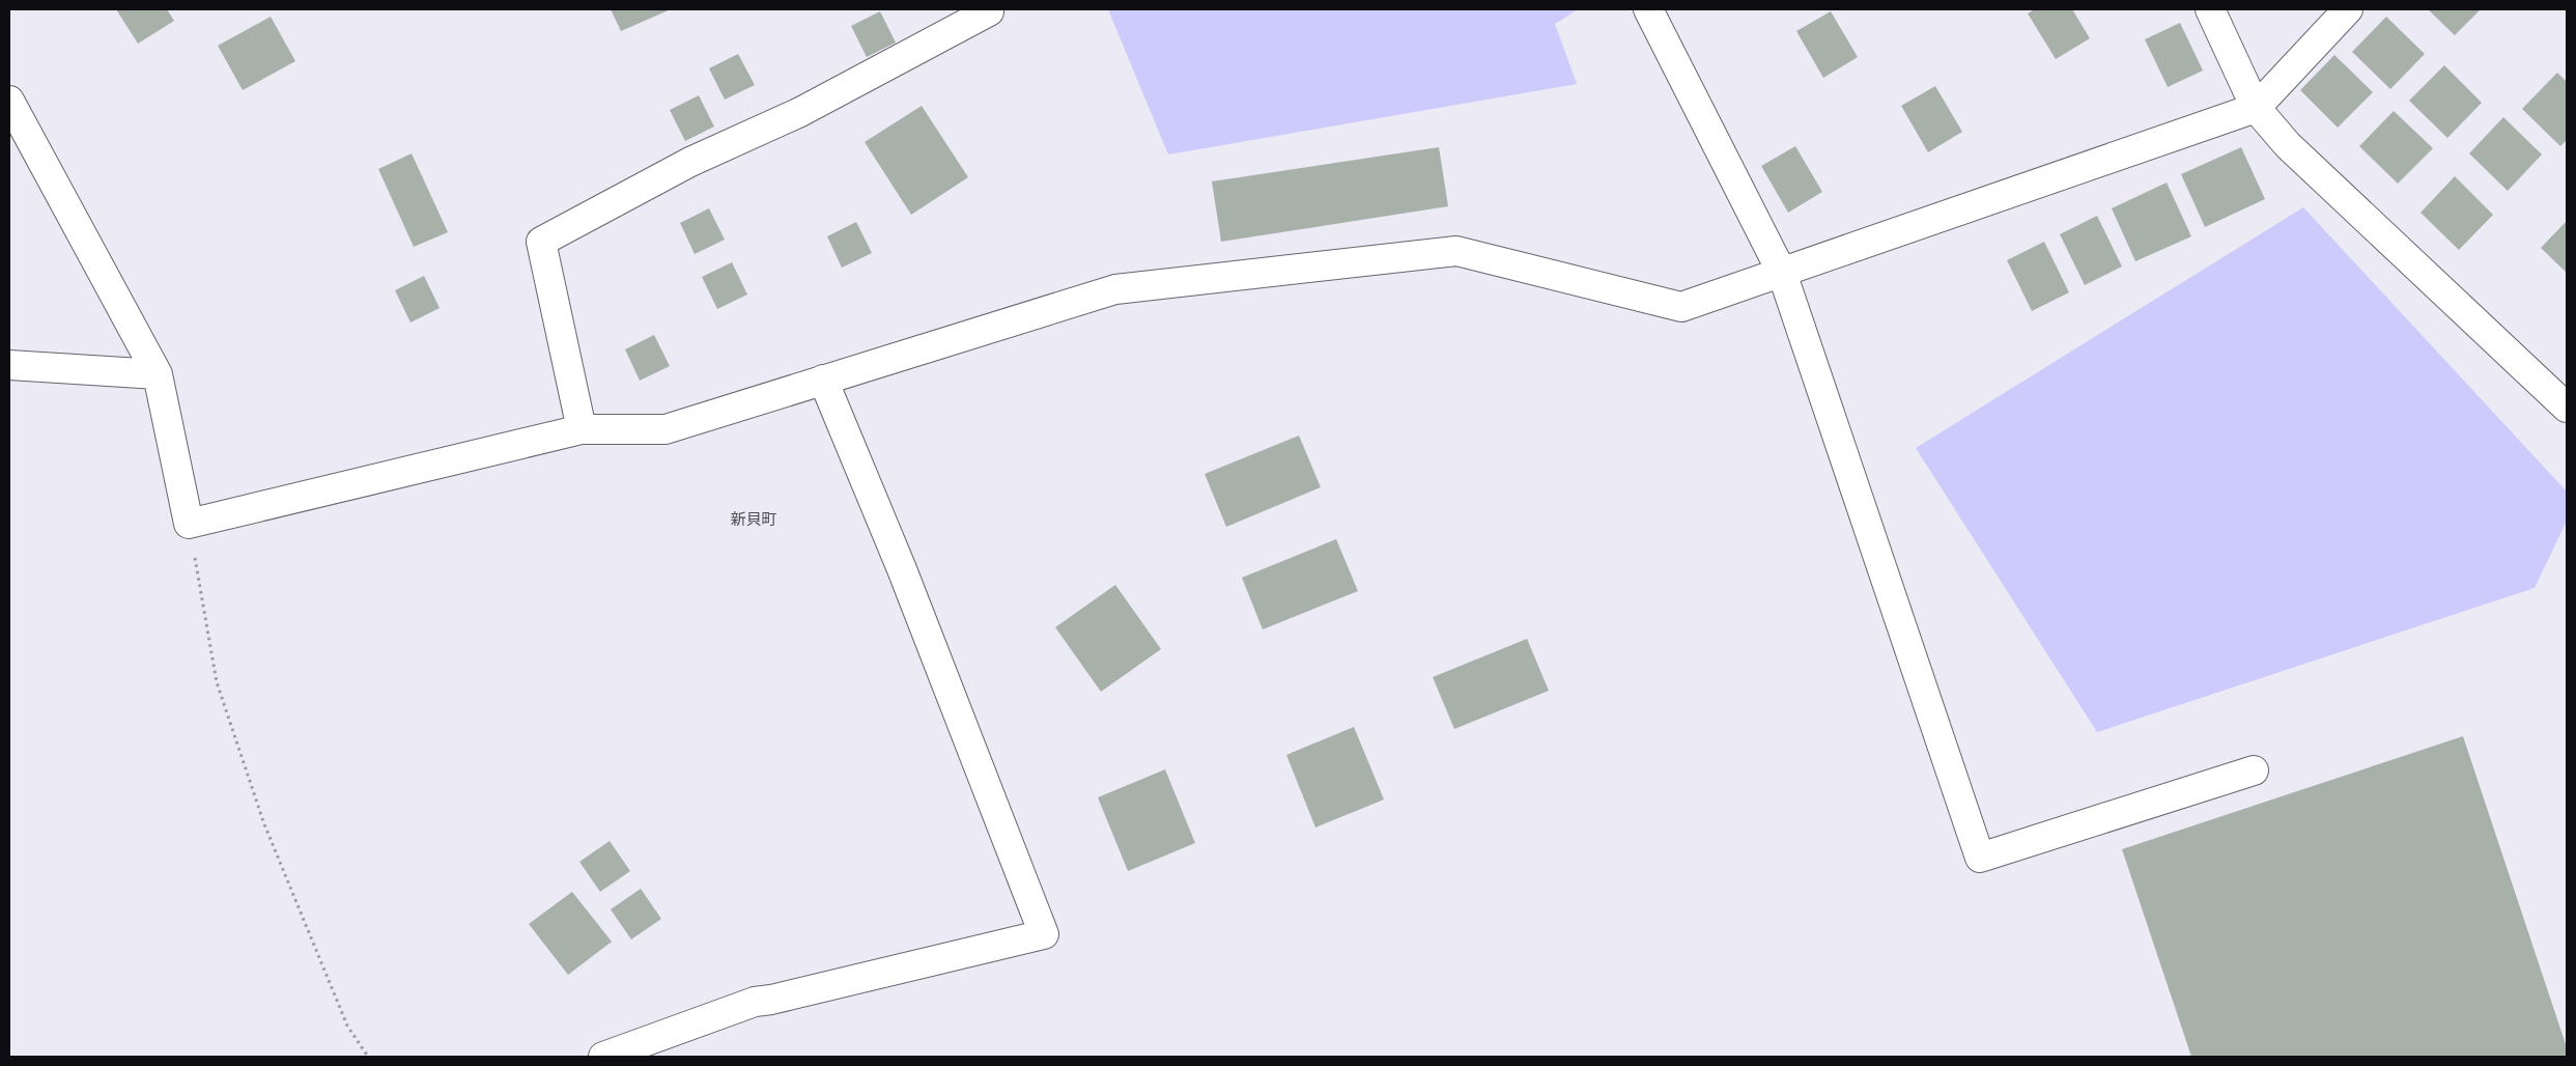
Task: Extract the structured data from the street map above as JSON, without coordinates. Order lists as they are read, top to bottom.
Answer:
{
  "districts": ["新貝町"]
}
